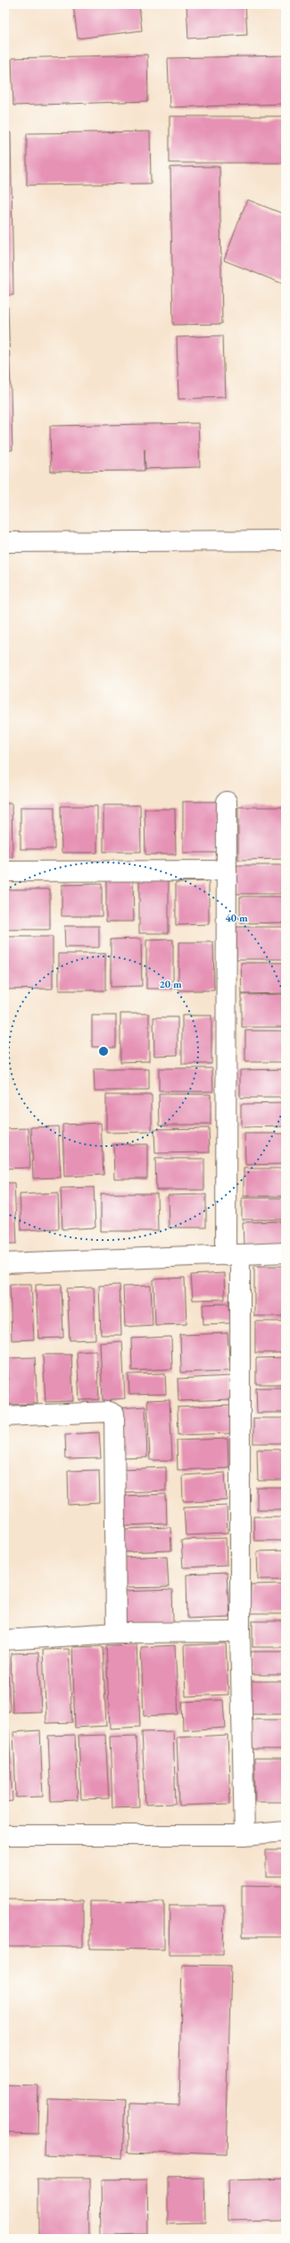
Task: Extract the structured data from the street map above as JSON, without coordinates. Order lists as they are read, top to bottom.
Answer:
{
  "rings": ["40 m", "20 m"]
}
